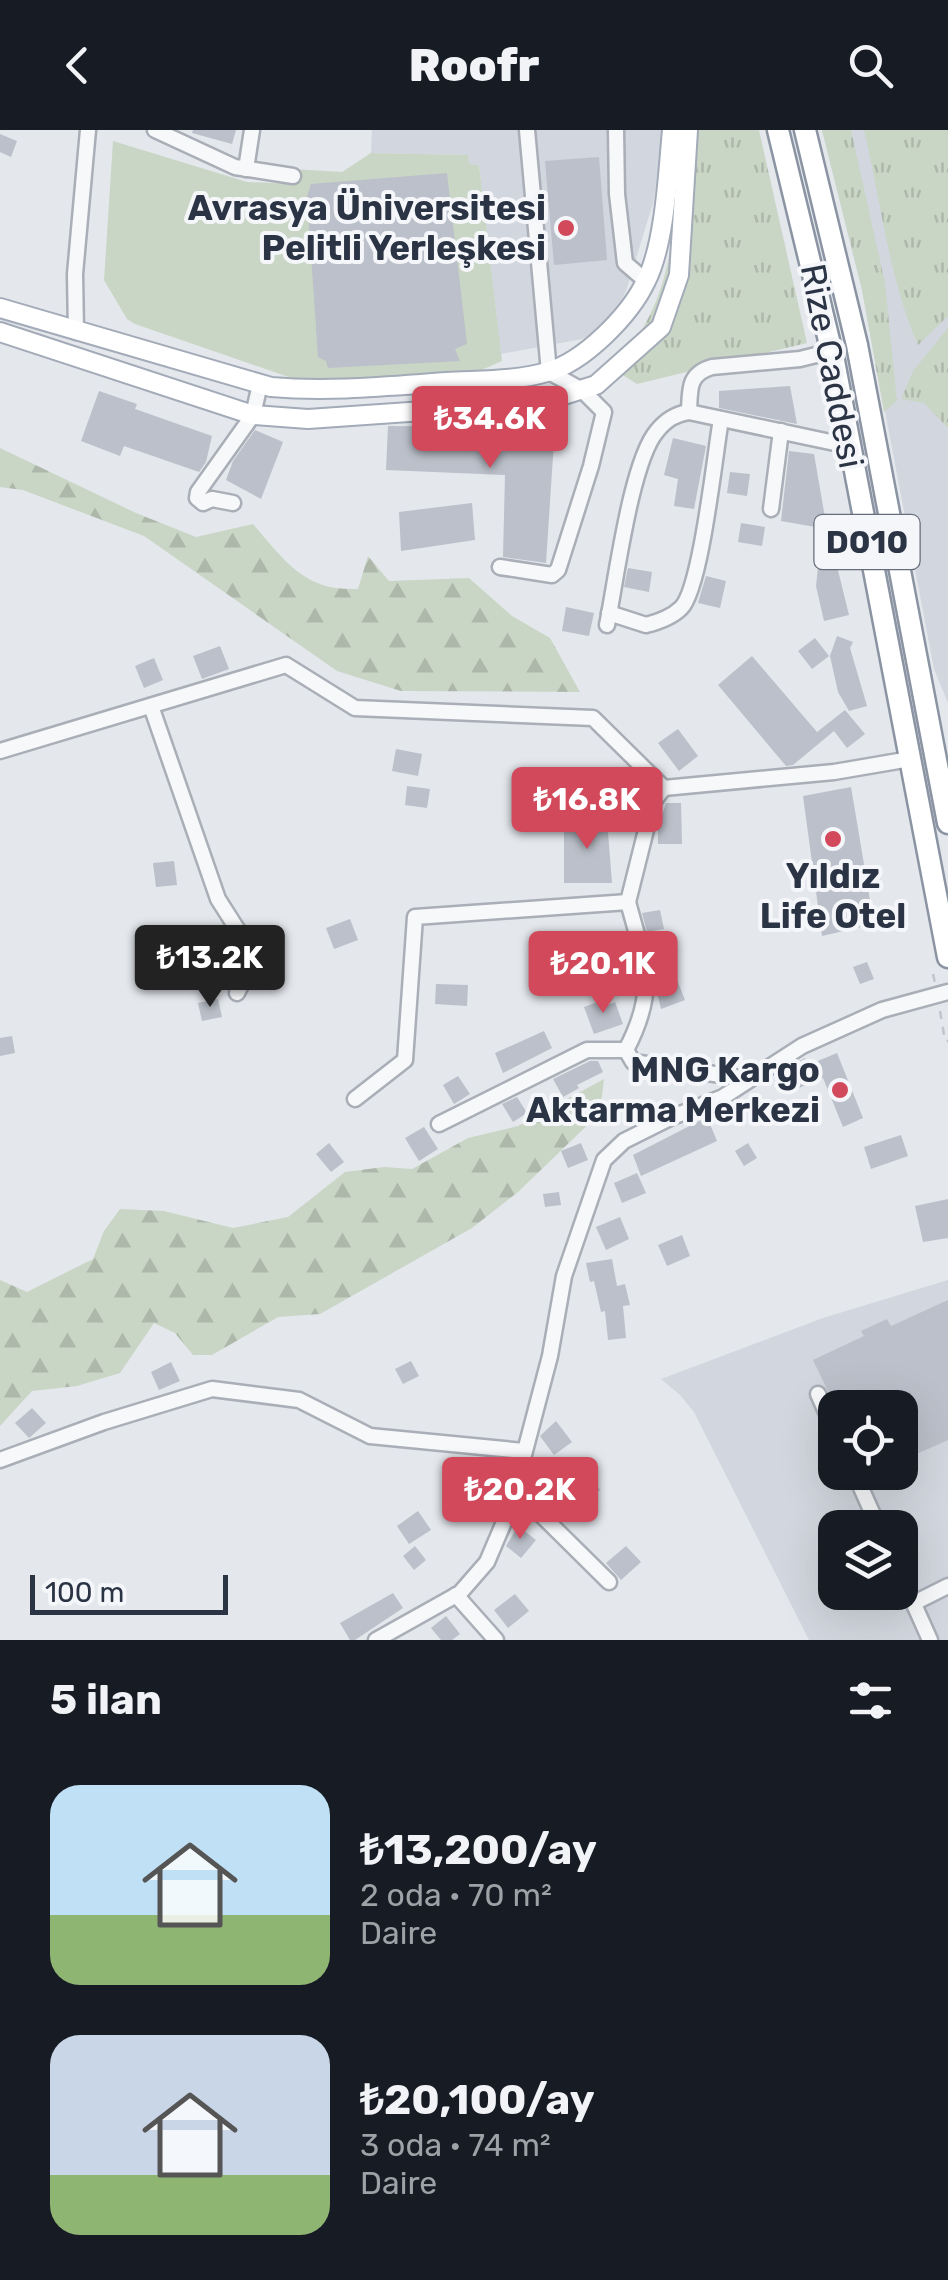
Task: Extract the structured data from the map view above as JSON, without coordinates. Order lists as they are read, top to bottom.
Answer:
{
  "streets": {
    "highway": ["Rize Caddesi", "D010"]
  },
  "places": ["Avrasya Üniversitesi Pelitli Yerleşkesi", "Yıldız Life Otel", "MNG Kargo Aktarma Merkezi"],
  "scale_bar": "100 m",
  "page": {
    "header": "Roofr",
    "price": [
      "₺34.6K",
      "₺16.8K",
      "₺13.2K",
      "₺20.1K",
      "₺20.2K"
    ],
    "scale": "100 m",
    "heading": "5 ilan",
    "list": [
      {
        "name": "₺13,200/ay",
        "note": "2 oda · 70 m² · Daire"
      },
      {
        "name": "₺20,100/ay",
        "note": "3 oda · 74 m² · Daire"
      }
    ]
  }
}
